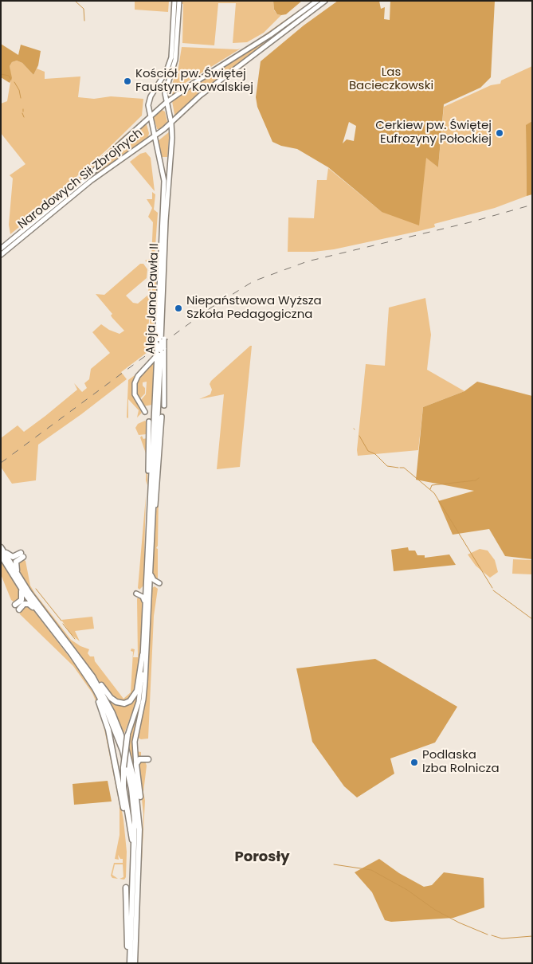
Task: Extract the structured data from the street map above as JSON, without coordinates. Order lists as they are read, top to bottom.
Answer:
{
  "streets": {
    "main road": ["Narodowych Sił Zbrojnych", "Aleja Jana Pawła II"]
  },
  "crossings": [
    ["Narodowych Sił Zbrojnych", "Aleja Jana Pawła II"]
  ],
  "districts": ["Porosły"],
  "parks": ["Las Bacieczkowski"],
  "places": [
    "Kościół pw. Świętej Faustyny Kowalskiej",
    "Cerkiew pw. Świętej Eufrozyny Połockiej",
    "Niepaństwowa Wyższa Szkoła Pedagogiczna",
    "Podlaska Izba Rolnicza"
  ]
}
